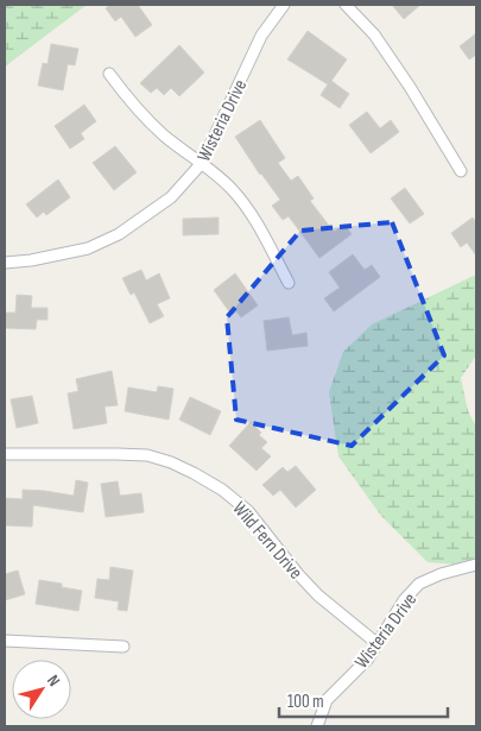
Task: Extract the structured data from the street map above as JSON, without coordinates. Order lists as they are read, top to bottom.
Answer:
{
  "streets": {
    "street": ["Wisteria Drive", "Wild Fern Drive"]
  },
  "crossings": [
    ["Wisteria Drive", "Wild Fern Drive"]
  ],
  "scale_bar": "100 m",
  "north": "top right"
}
